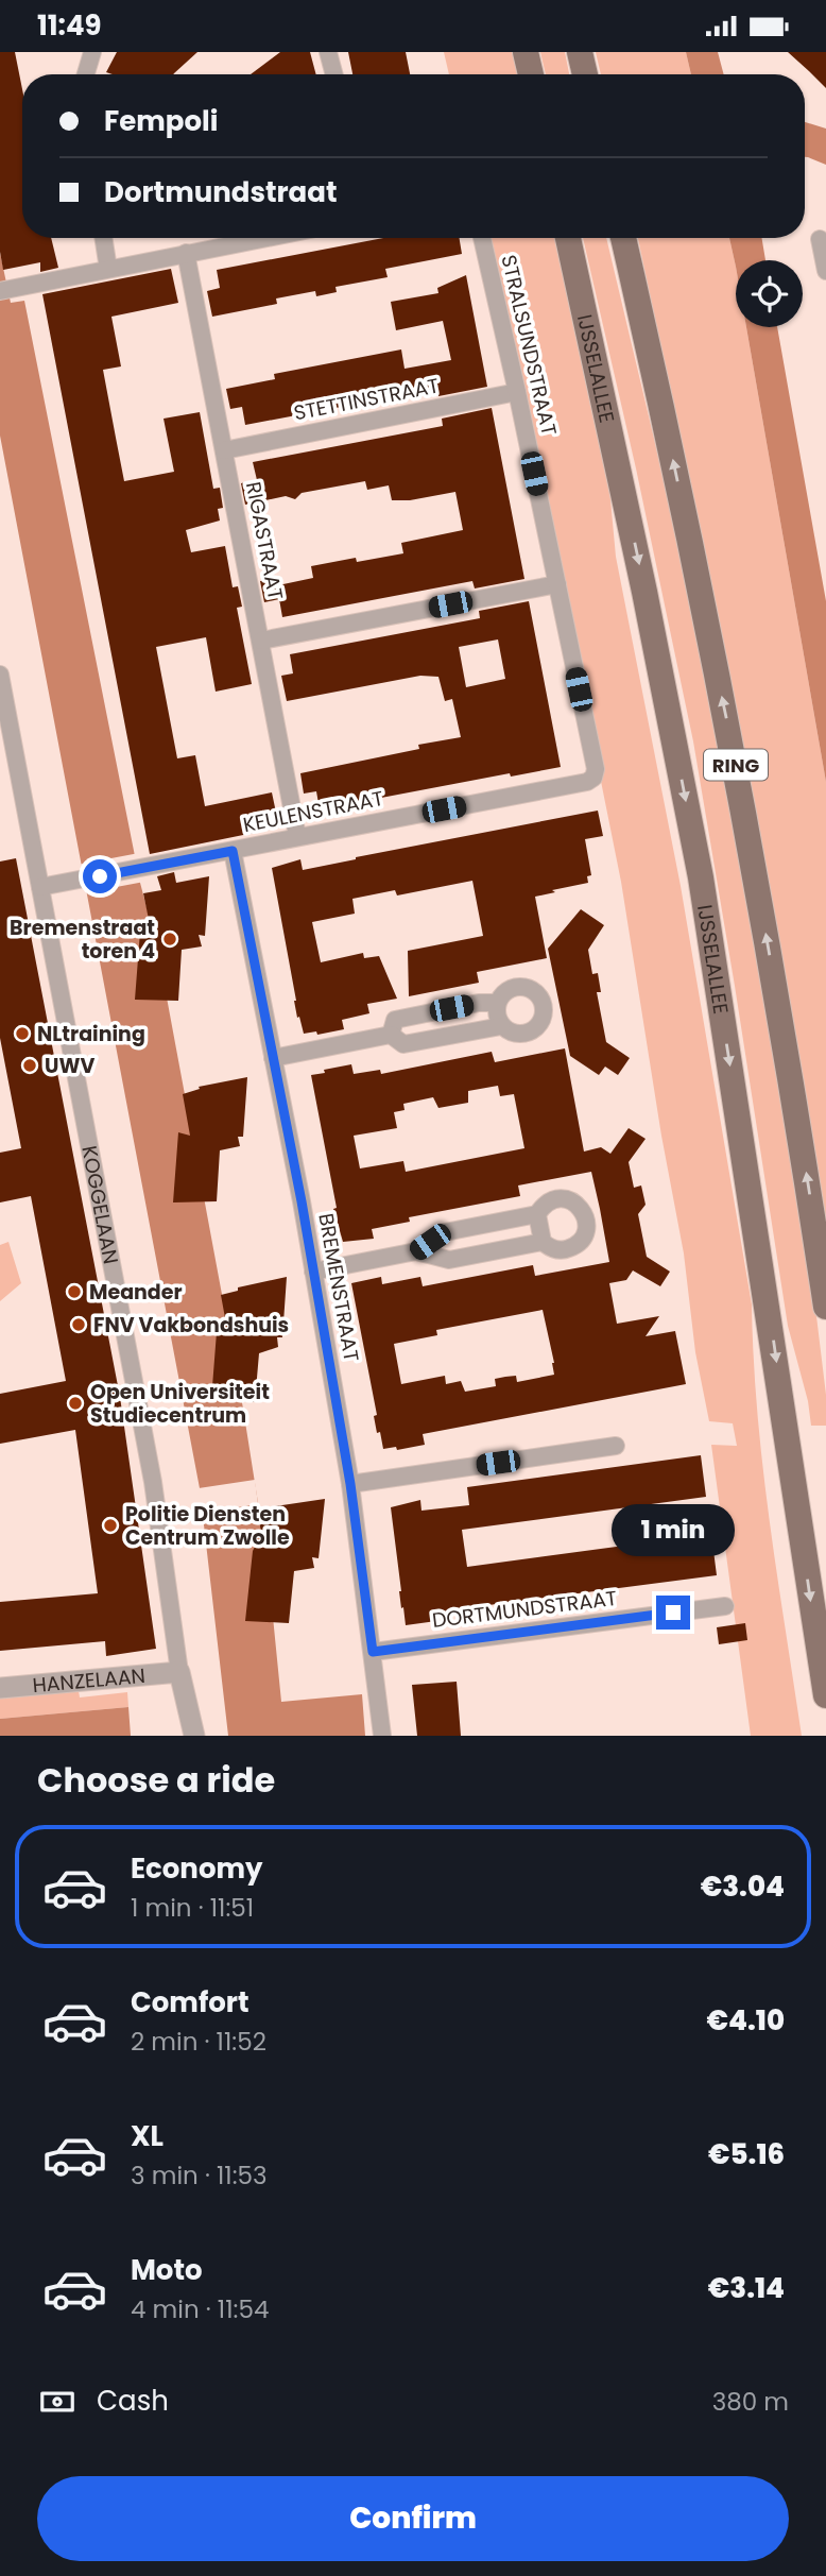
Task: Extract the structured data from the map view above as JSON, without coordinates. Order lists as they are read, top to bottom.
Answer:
{
  "streets": {
    "main road": ["IJSSELALLEE", "RING"],
    "street": [
      "STRALSUNDSTRAAT",
      "STETTINSTRAAT",
      "RIGASTRAAT",
      "KEULENSTRAAT",
      "KOGGELAAN",
      "BREMENSTRAAT",
      "DORTMUNDSTRAAT",
      "HANZELAAN"
    ]
  },
  "crossings": [
    ["STRALSUNDSTRAAT", "STETTINSTRAAT"],
    ["STRALSUNDSTRAAT", "KEULENSTRAAT"],
    ["STETTINSTRAAT", "RIGASTRAAT"],
    ["RIGASTRAAT", "KEULENSTRAAT"],
    ["KEULENSTRAAT", "KOGGELAAN"],
    ["KEULENSTRAAT", "BREMENSTRAAT"],
    ["KOGGELAAN", "HANZELAAN"],
    ["BREMENSTRAAT", "DORTMUNDSTRAAT"]
  ],
  "places": [
    "Bremenstraat toren 4",
    "NLtraining",
    "UWV",
    "Meander",
    "FNV Vakbondshuis",
    "Open Universiteit Studiecentrum",
    "Politie Diensten Centrum Zwolle"
  ],
  "page": {
    "status": "11:49",
    "banner": ["Fempoli", "Dortmundstraat"],
    "bubble": "1 min",
    "heading": "Choose a ride",
    "list": [
      {
        "name": "Economy",
        "note": "1 min · 11:51",
        "value": "€3.04"
      },
      {
        "name": "Comfort",
        "note": "2 min · 11:52",
        "value": "€4.10"
      },
      {
        "name": "XL",
        "note": "3 min · 11:53",
        "value": "€5.16"
      },
      {
        "name": "Moto",
        "note": "4 min · 11:54",
        "value": "€3.14"
      }
    ],
    "pay": ["Cash", "380 m"],
    "buttons": "Confirm"
  }
}
